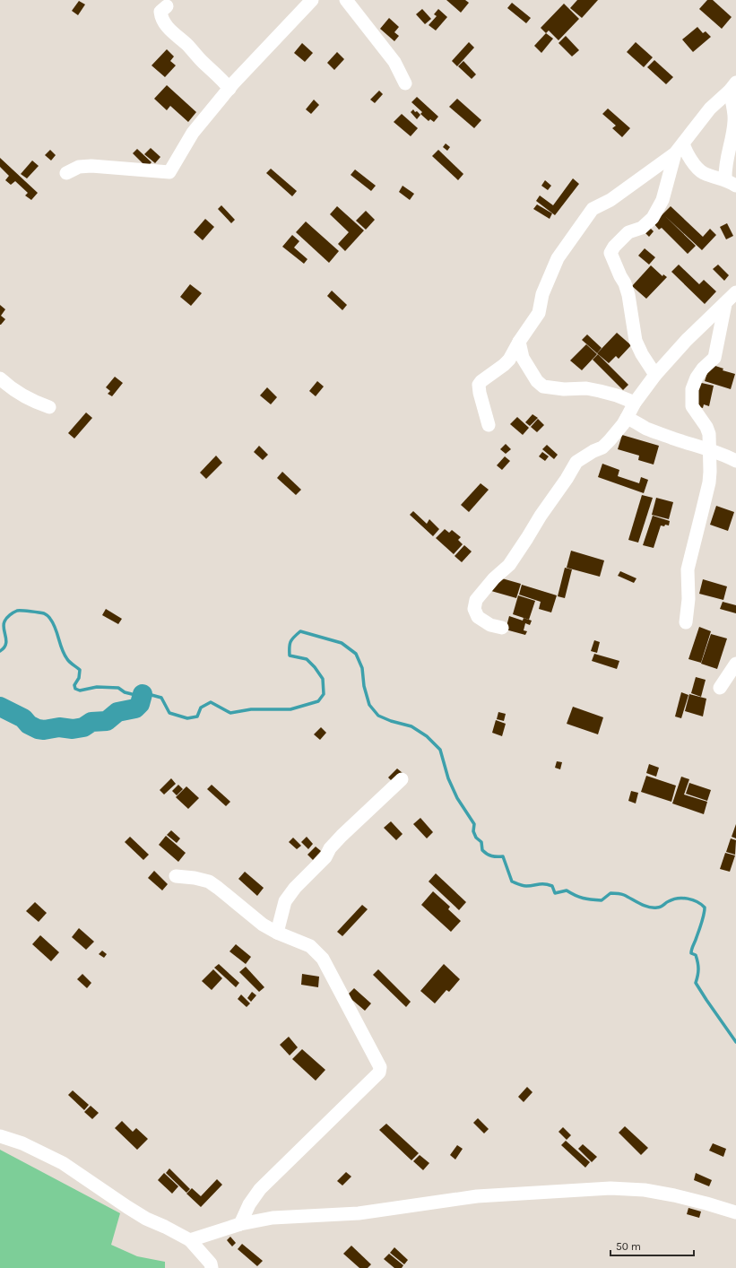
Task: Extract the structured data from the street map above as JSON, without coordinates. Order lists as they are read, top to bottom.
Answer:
{
  "scale_bar": "50 m"
}
